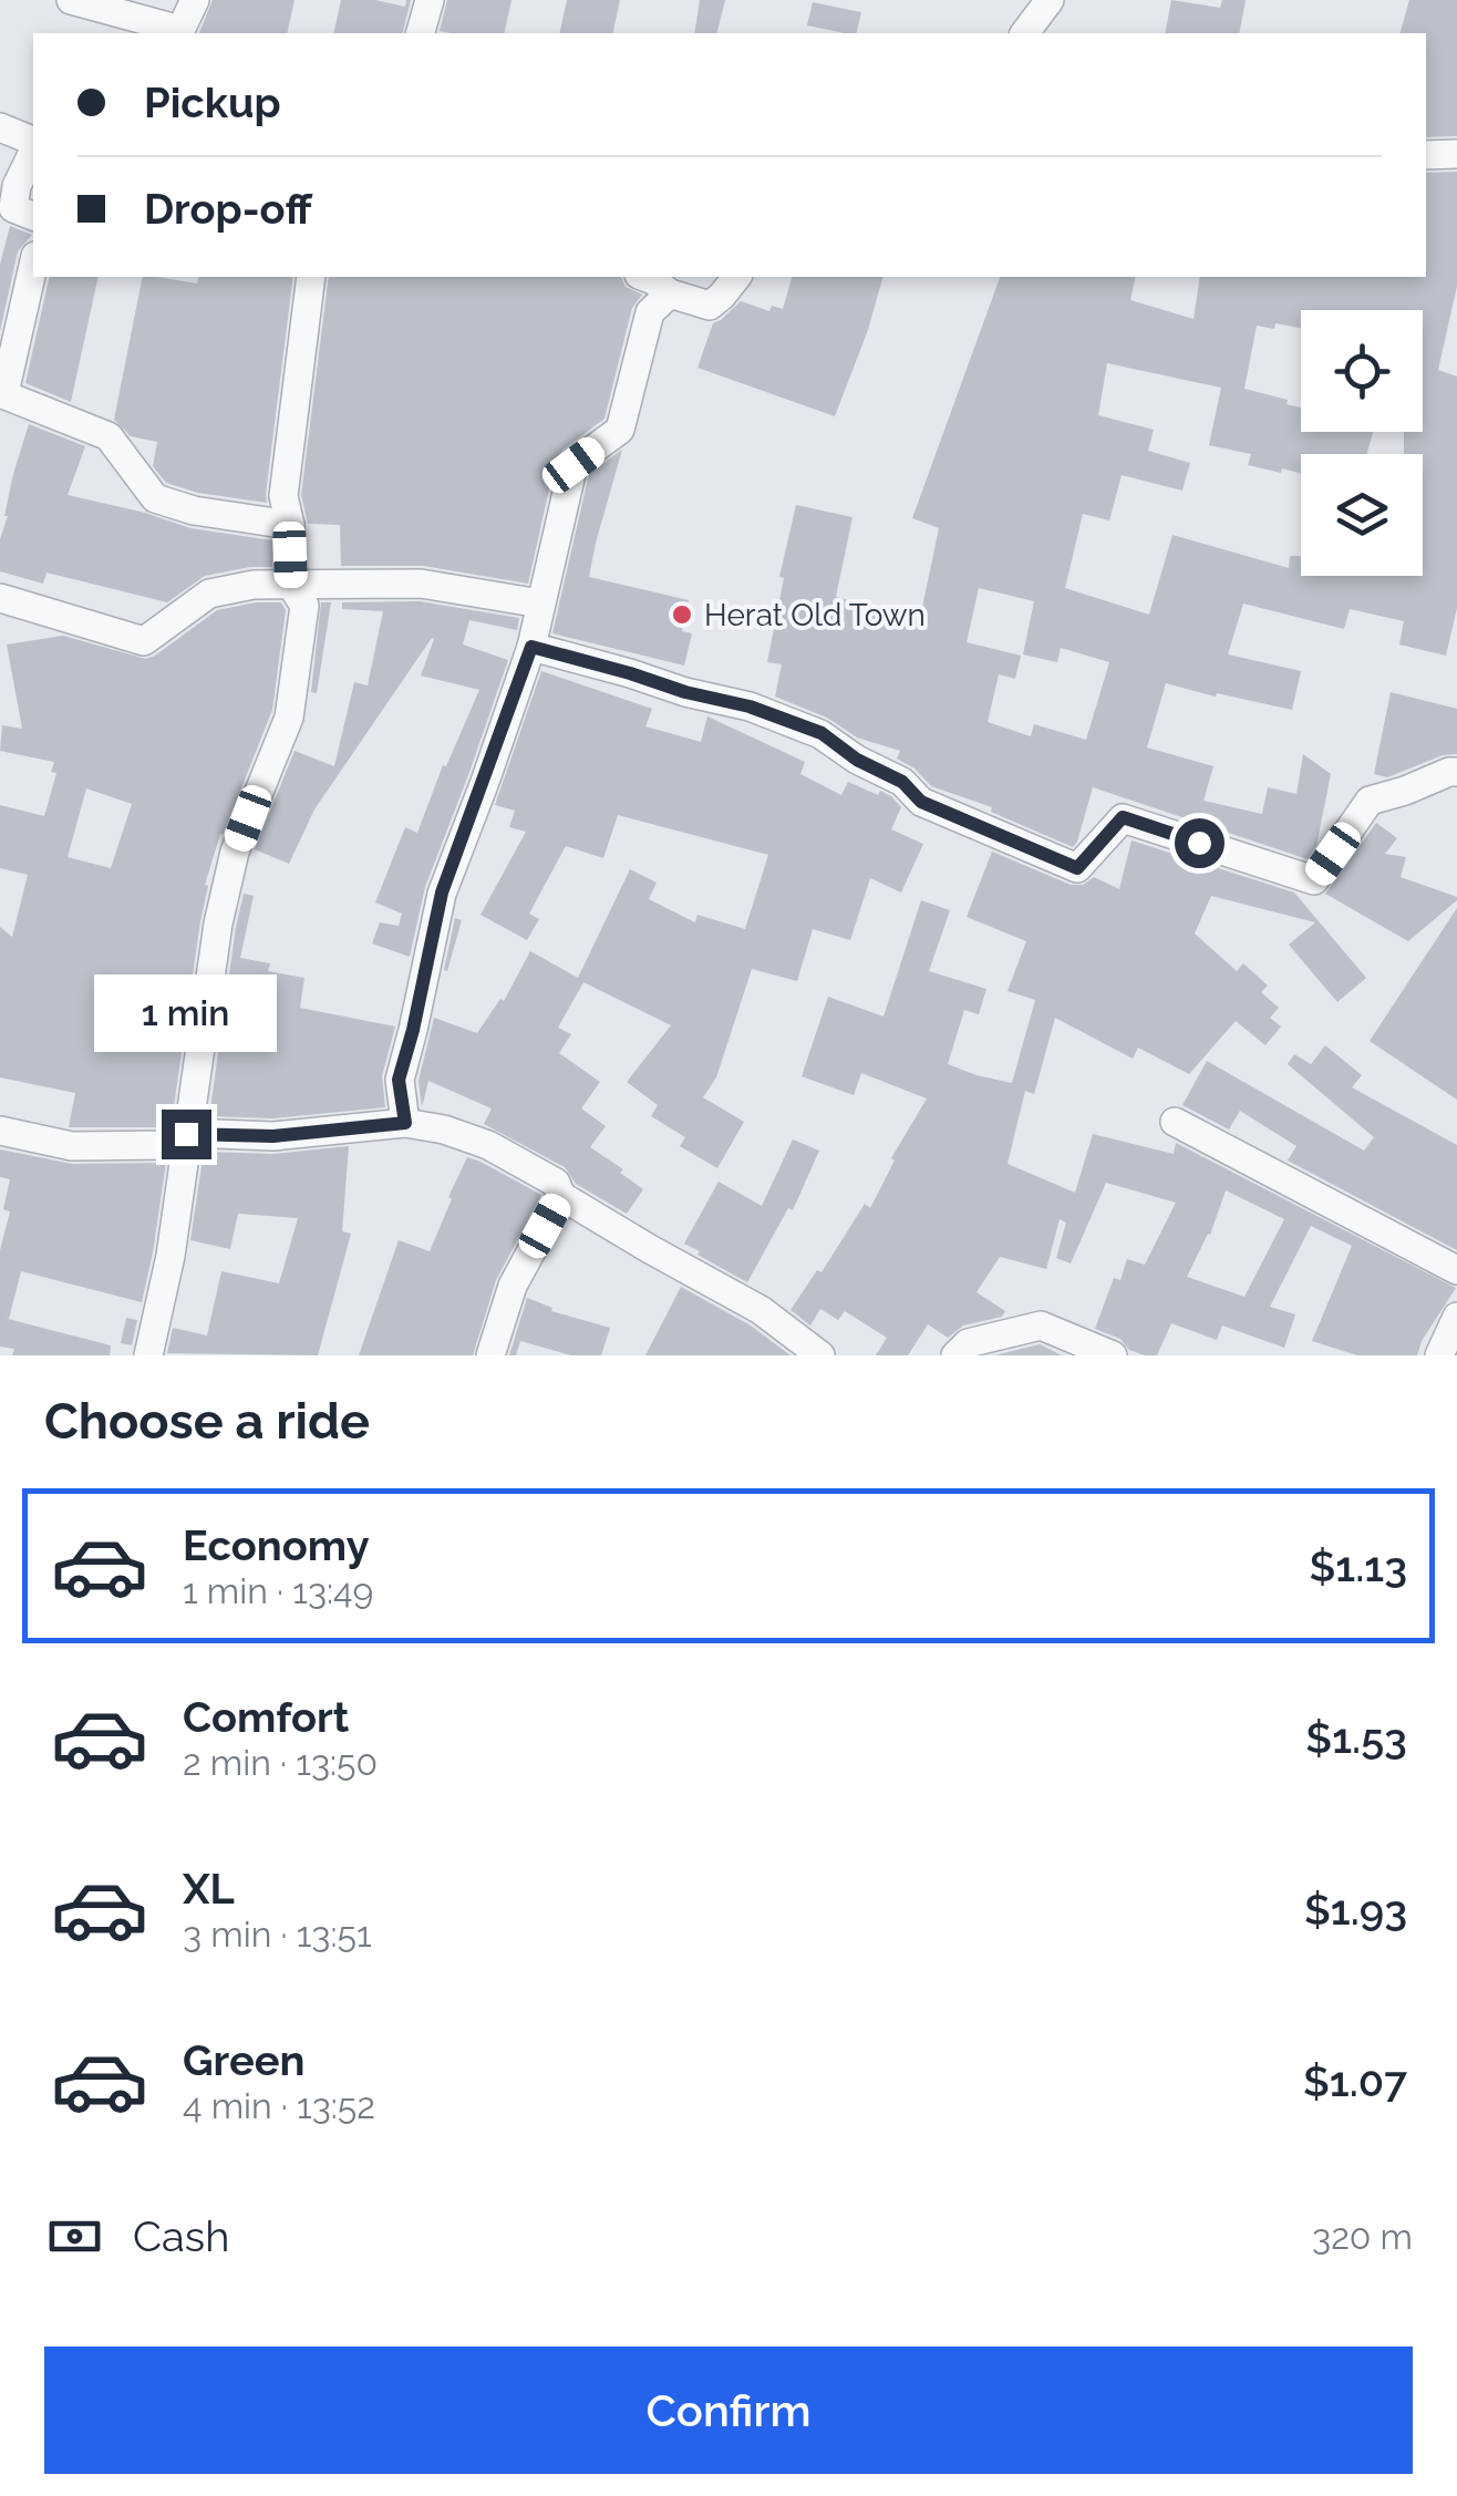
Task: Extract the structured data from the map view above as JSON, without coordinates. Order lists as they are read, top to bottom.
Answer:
{
  "places": ["Herat Old Town"],
  "page": {
    "banner": ["Pickup", "Drop-off"],
    "bubble": "1 min",
    "heading": "Choose a ride",
    "list": [
      {
        "name": "Economy",
        "note": "1 min · 13:49",
        "value": "$1.13"
      },
      {
        "name": "Comfort",
        "note": "2 min · 13:50",
        "value": "$1.53"
      },
      {
        "name": "XL",
        "note": "3 min · 13:51",
        "value": "$1.93"
      },
      {
        "name": "Green",
        "note": "4 min · 13:52",
        "value": "$1.07"
      }
    ],
    "pay": ["Cash", "320 m"],
    "buttons": "Confirm"
  }
}
